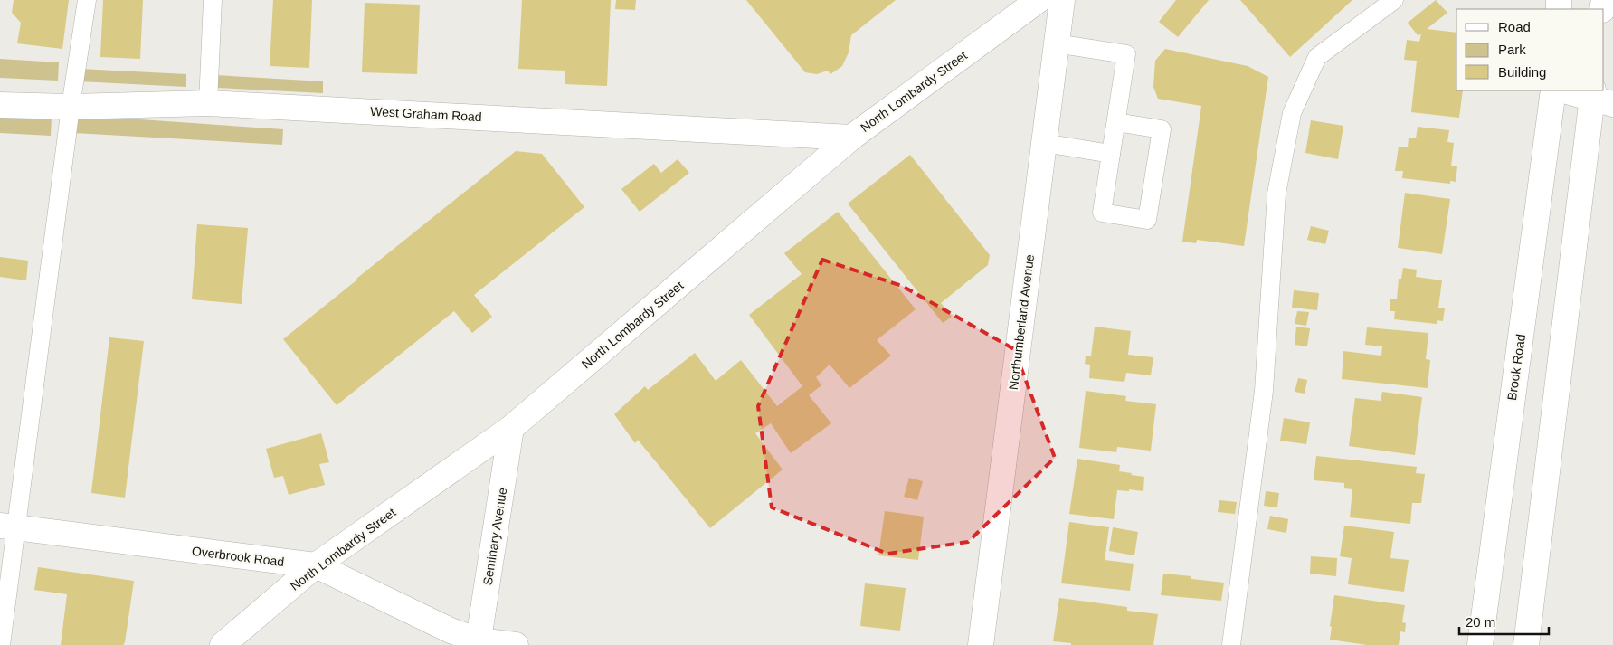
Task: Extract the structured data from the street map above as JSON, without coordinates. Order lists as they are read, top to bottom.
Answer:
{
  "streets": {
    "street": [
      "North Lombardy Street",
      "West Graham Road",
      "Northumberland Avenue",
      "Brook Road",
      "Seminary Avenue",
      "Overbrook Road"
    ]
  },
  "crossings": [
    ["North Lombardy Street", "West Graham Road"],
    ["North Lombardy Street", "Seminary Avenue"],
    ["North Lombardy Street", "Overbrook Road"],
    ["Seminary Avenue", "Overbrook Road"]
  ],
  "legend": ["Road", "Park", "Building"],
  "scale_bar": "20 m"
}
